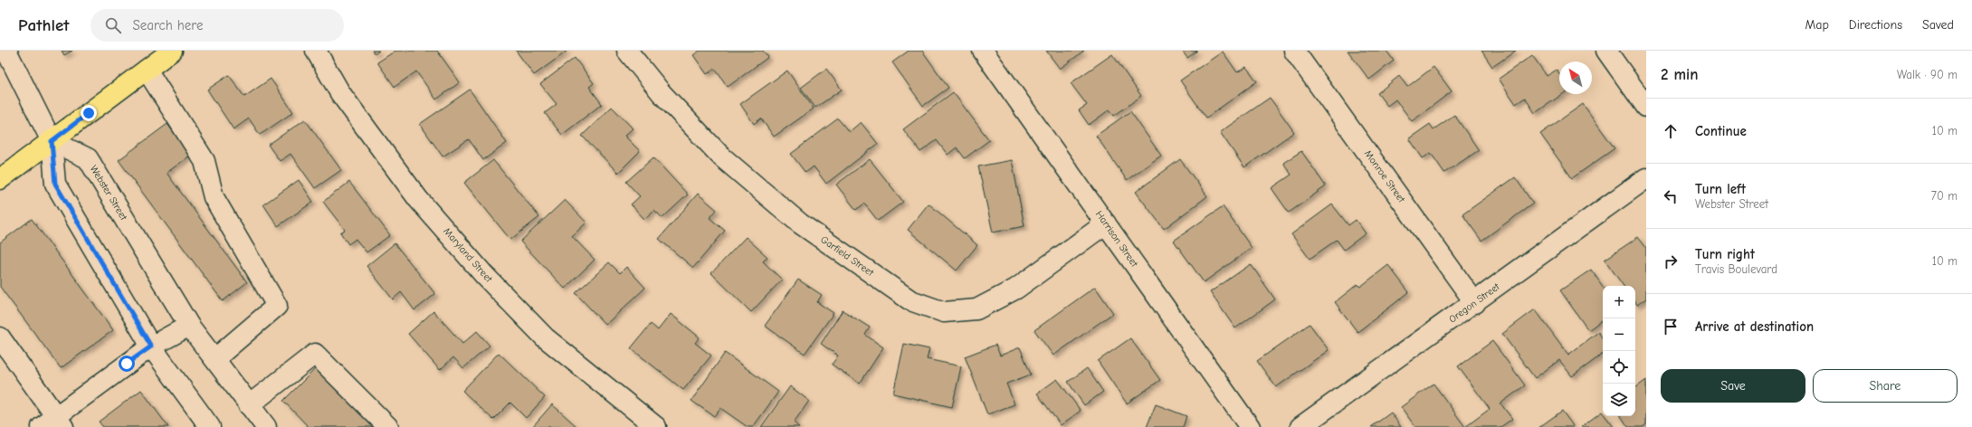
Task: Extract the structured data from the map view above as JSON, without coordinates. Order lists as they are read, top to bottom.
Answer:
{
  "streets": {
    "street": [
      "Monroe Street",
      "Webster Street",
      "Harrison Street",
      "Maryland Street",
      "Garfield Street",
      "Oregon Street"
    ]
  },
  "crossings": [
    ["Monroe Street", "Oregon Street"],
    ["Harrison Street", "Garfield Street"]
  ],
  "north": "top left",
  "page": {
    "header": "Pathlet",
    "search": "Search here",
    "nav": ["Map", "Directions", "Saved"],
    "heading": ["2 min", "Walk · 90 m"],
    "list": [
      ["Continue", "10 m"],
      ["Turn left", "Webster Street", "70 m"],
      ["Turn right", "Travis Boulevard", "10 m"],
      "Arrive at destination"
    ],
    "map_buttons": ["+", "−"],
    "buttons": ["Save", "Share"]
  }
}
